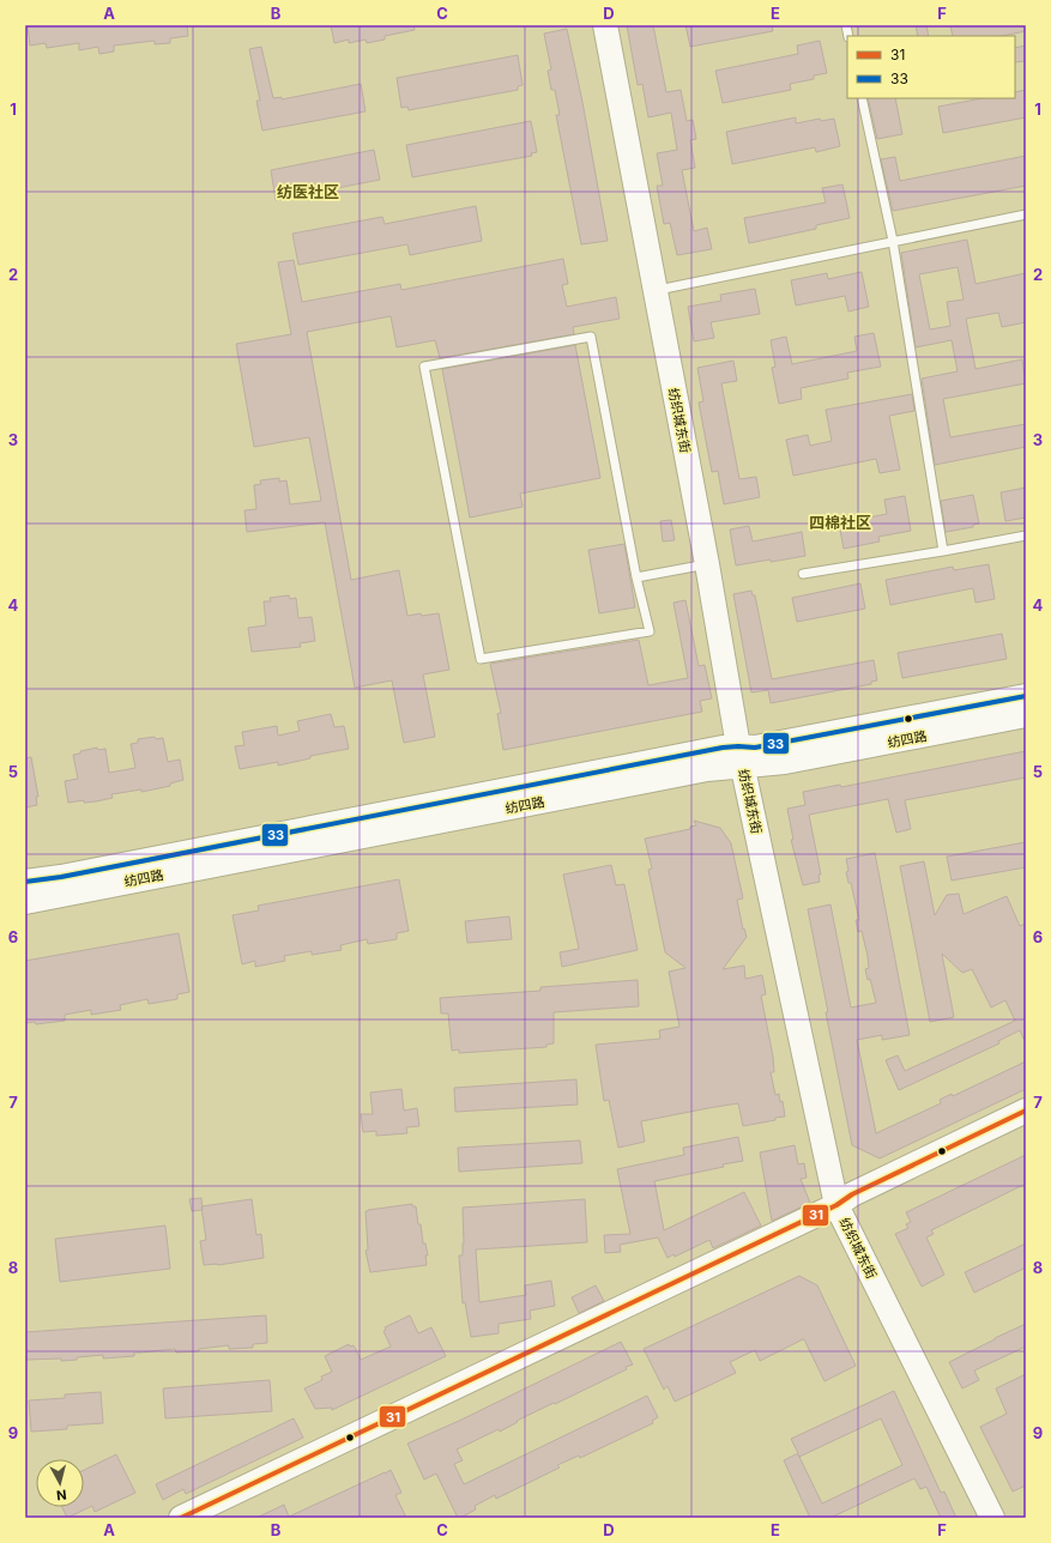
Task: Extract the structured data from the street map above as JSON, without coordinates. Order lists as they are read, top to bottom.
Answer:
{
  "streets": {
    "street": ["纺织城东街", "纺四路"]
  },
  "crossings": [
    ["纺织城东街", "纺四路"]
  ],
  "districts": ["纺医社区", "四棉社区"],
  "lines": ["transit line 33", "transit line 31"],
  "legend": ["31", "33"],
  "north": "bottom",
  "grid": {
    "columns": [
      "A",
      "B",
      "C",
      "D",
      "E",
      "F"
    ],
    "rows": [
      "1",
      "2",
      "3",
      "4",
      "5",
      "6",
      "7",
      "8",
      "9"
    ]
  }
}
